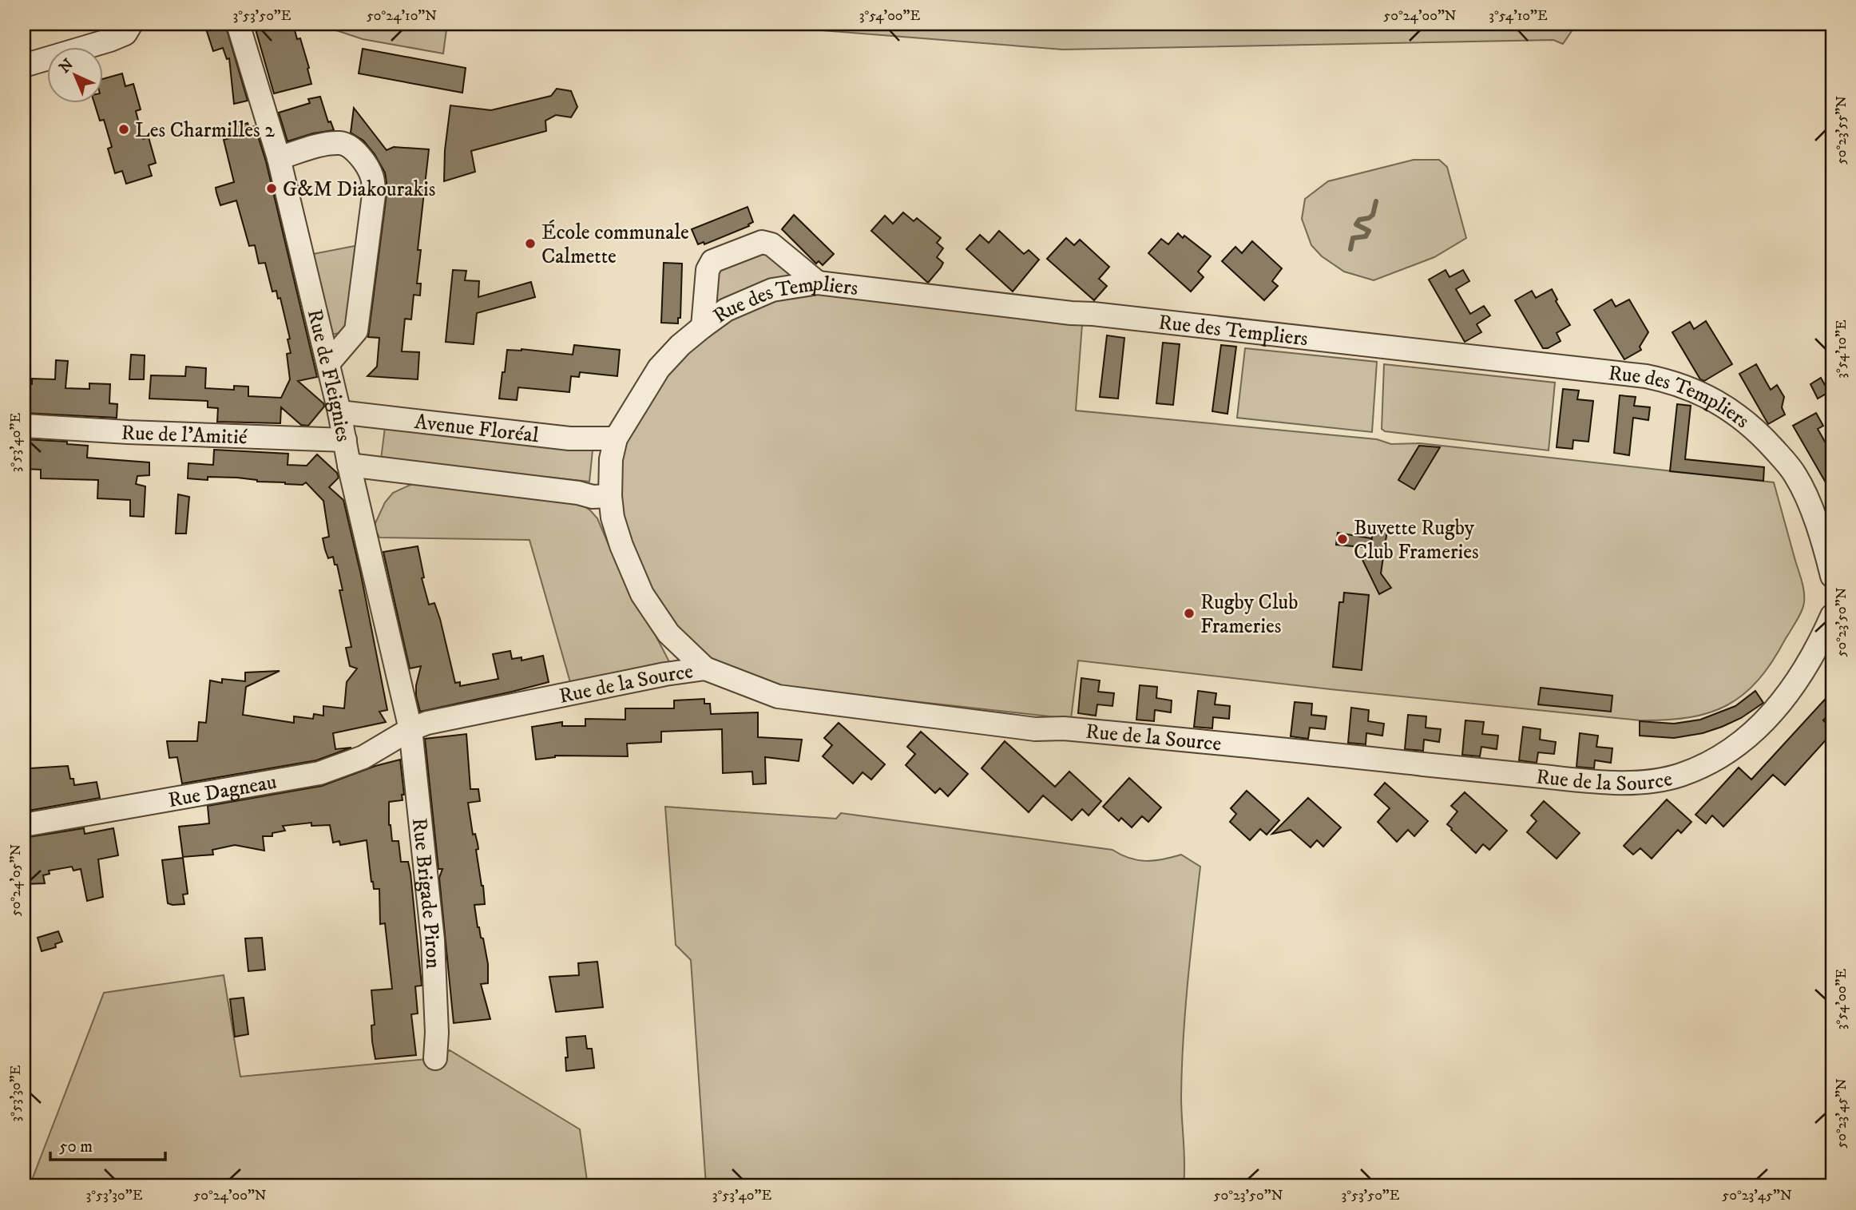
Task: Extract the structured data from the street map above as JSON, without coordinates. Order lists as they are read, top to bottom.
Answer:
{
  "streets": {
    "street": [
      "Rue des Templiers",
      "Rue de Fleignies",
      "Avenue Floréal",
      "Rue de l'Amitié",
      "Rue de la Source",
      "Rue Dagneau",
      "Rue Brigade Piron"
    ]
  },
  "crossings": [
    ["Rue des Templiers", "Avenue Floréal"],
    ["Rue de Fleignies", "Avenue Floréal"],
    ["Rue de Fleignies", "Rue de l'Amitié"],
    ["Rue de Fleignies", "Rue de la Source"],
    ["Rue de Fleignies", "Rue Dagneau"],
    ["Rue de Fleignies", "Rue Brigade Piron"],
    ["Rue de la Source", "Rue Dagneau"],
    ["Rue de la Source", "Rue Brigade Piron"],
    ["Rue Dagneau", "Rue Brigade Piron"]
  ],
  "places": [
    "Les Charmilles 2",
    "G&M Diakourakis",
    "École communale Calmette",
    "Buvette Rugby Club Frameries",
    "Rugby Club Frameries"
  ],
  "scale_bar": "50 m",
  "north": "top left",
  "coordinates": [
    "3°53'50\"E",
    "50°24'10\"N",
    "3°54'00\"E",
    "50°24'00\"N",
    "3°54'10\"E",
    "50°23'55\"N",
    "3°53'40\"E",
    "50°23'50\"N",
    "50°24'05\"N",
    "3°53'30\"E",
    "50°23'45\"N"
  ]
}
